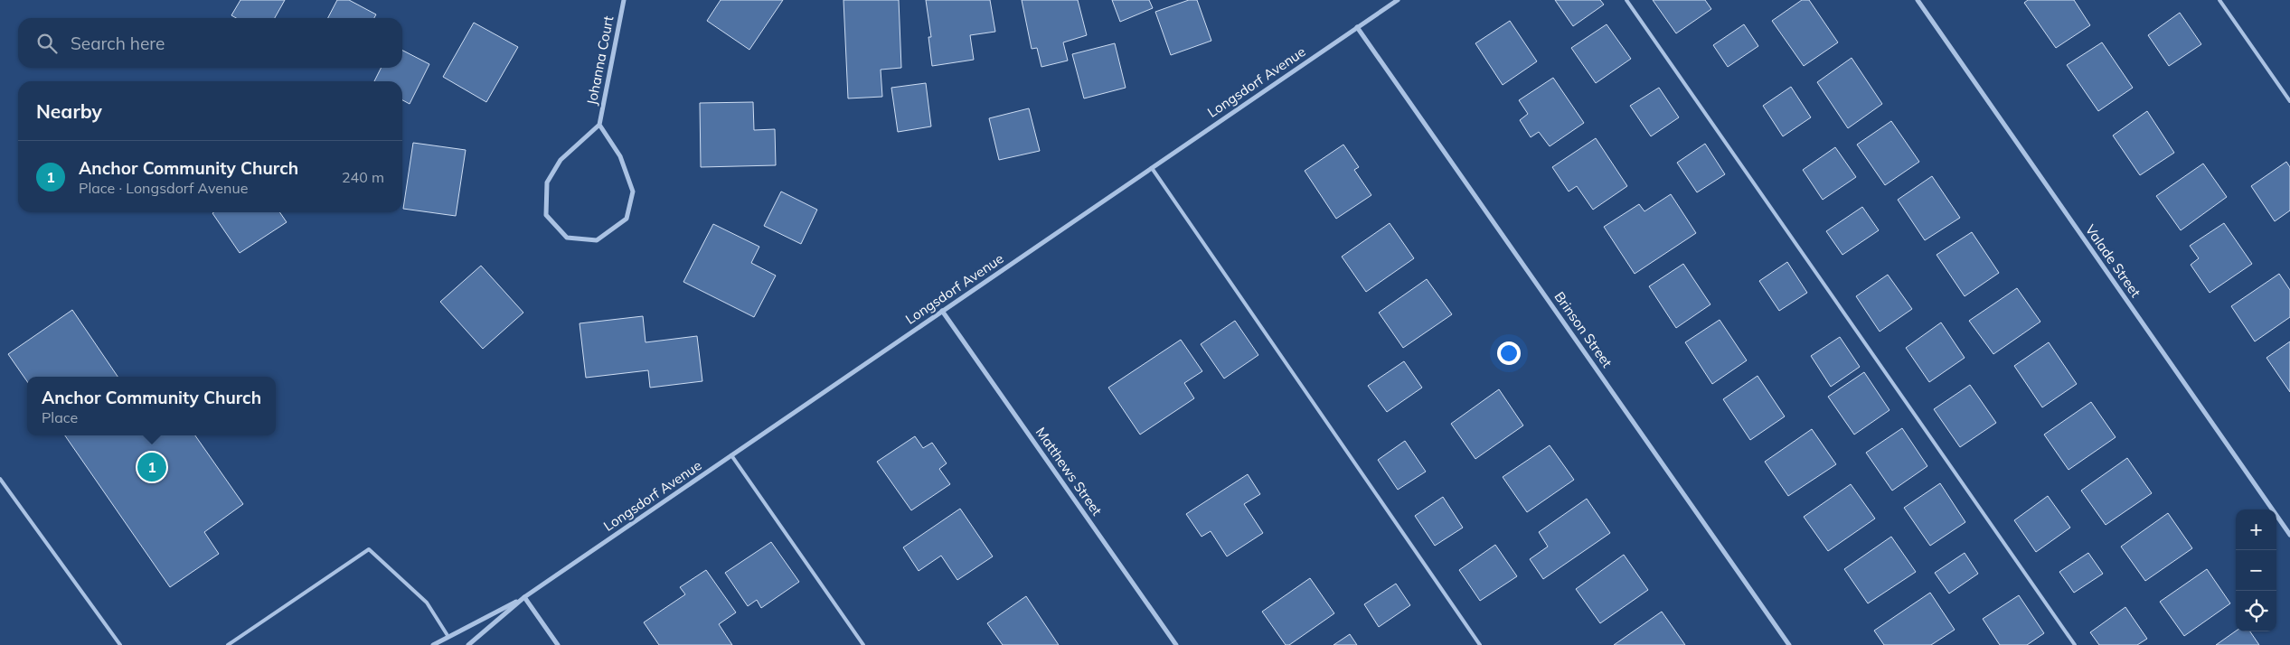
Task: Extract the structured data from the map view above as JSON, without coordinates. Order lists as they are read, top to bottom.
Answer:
{
  "streets": {
    "street": [
      "Johanna Court",
      "Longsdorf Avenue",
      "Valade Street",
      "Brinson Street",
      "Matthews Street"
    ]
  },
  "crossings": [
    ["Longsdorf Avenue", "Brinson Street"],
    ["Longsdorf Avenue", "Matthews Street"]
  ],
  "page": {
    "search": "Search here",
    "heading": "Nearby",
    "list": [
      {
        "mark": "1",
        "name": "Anchor Community Church",
        "note": "Place · Longsdorf Avenue",
        "value": "240 m"
      }
    ],
    "popup": ["Anchor Community Church", "Place"],
    "pins": "1",
    "map_buttons": ["+", "−"]
  }
}
